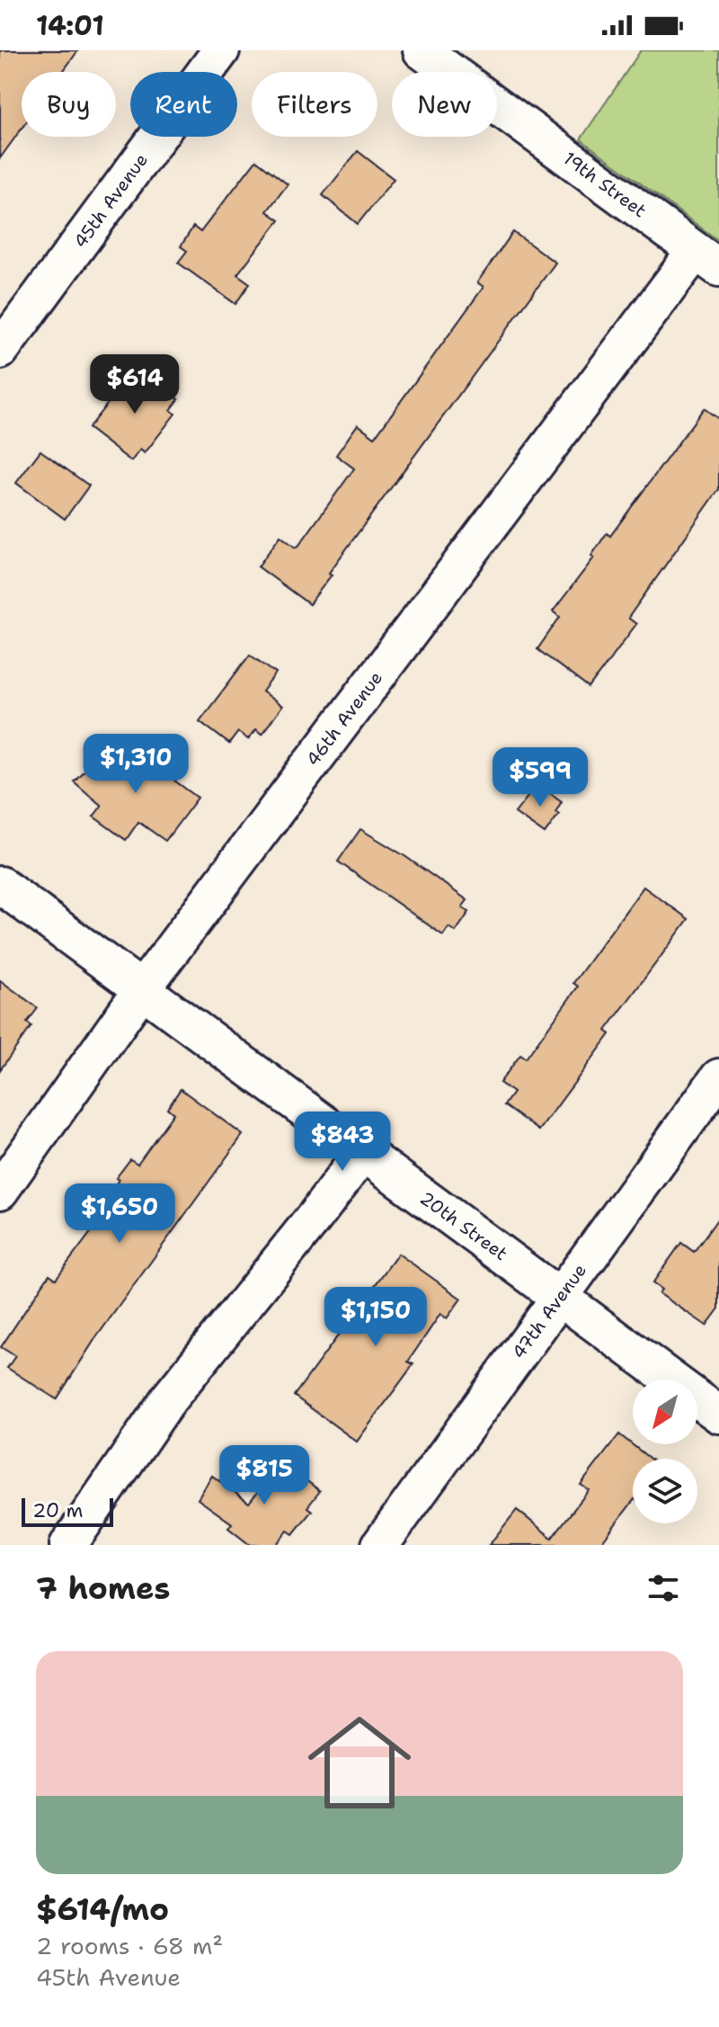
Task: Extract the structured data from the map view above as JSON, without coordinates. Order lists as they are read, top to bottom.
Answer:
{
  "streets": {
    "street": [
      "19th Street",
      "45th Avenue",
      "46th Avenue",
      "20th Street",
      "47th Avenue"
    ]
  },
  "crossings": [
    ["19th Street", "46th Avenue"],
    ["46th Avenue", "20th Street"],
    ["20th Street", "47th Avenue"]
  ],
  "scale_bar": "20 m",
  "north": "bottom left",
  "page": {
    "status": "14:01",
    "chip": [
      "Buy",
      "Rent",
      "Filters",
      "New"
    ],
    "price": [
      "$614",
      "$1,310",
      "$599",
      "$843",
      "$1,650",
      "$1,150",
      "$815"
    ],
    "scale": "20 m",
    "heading": "7 homes",
    "list": [
      {
        "name": "$614/mo",
        "note": "2 rooms · 68 m² · 45th Avenue"
      }
    ]
  }
}
